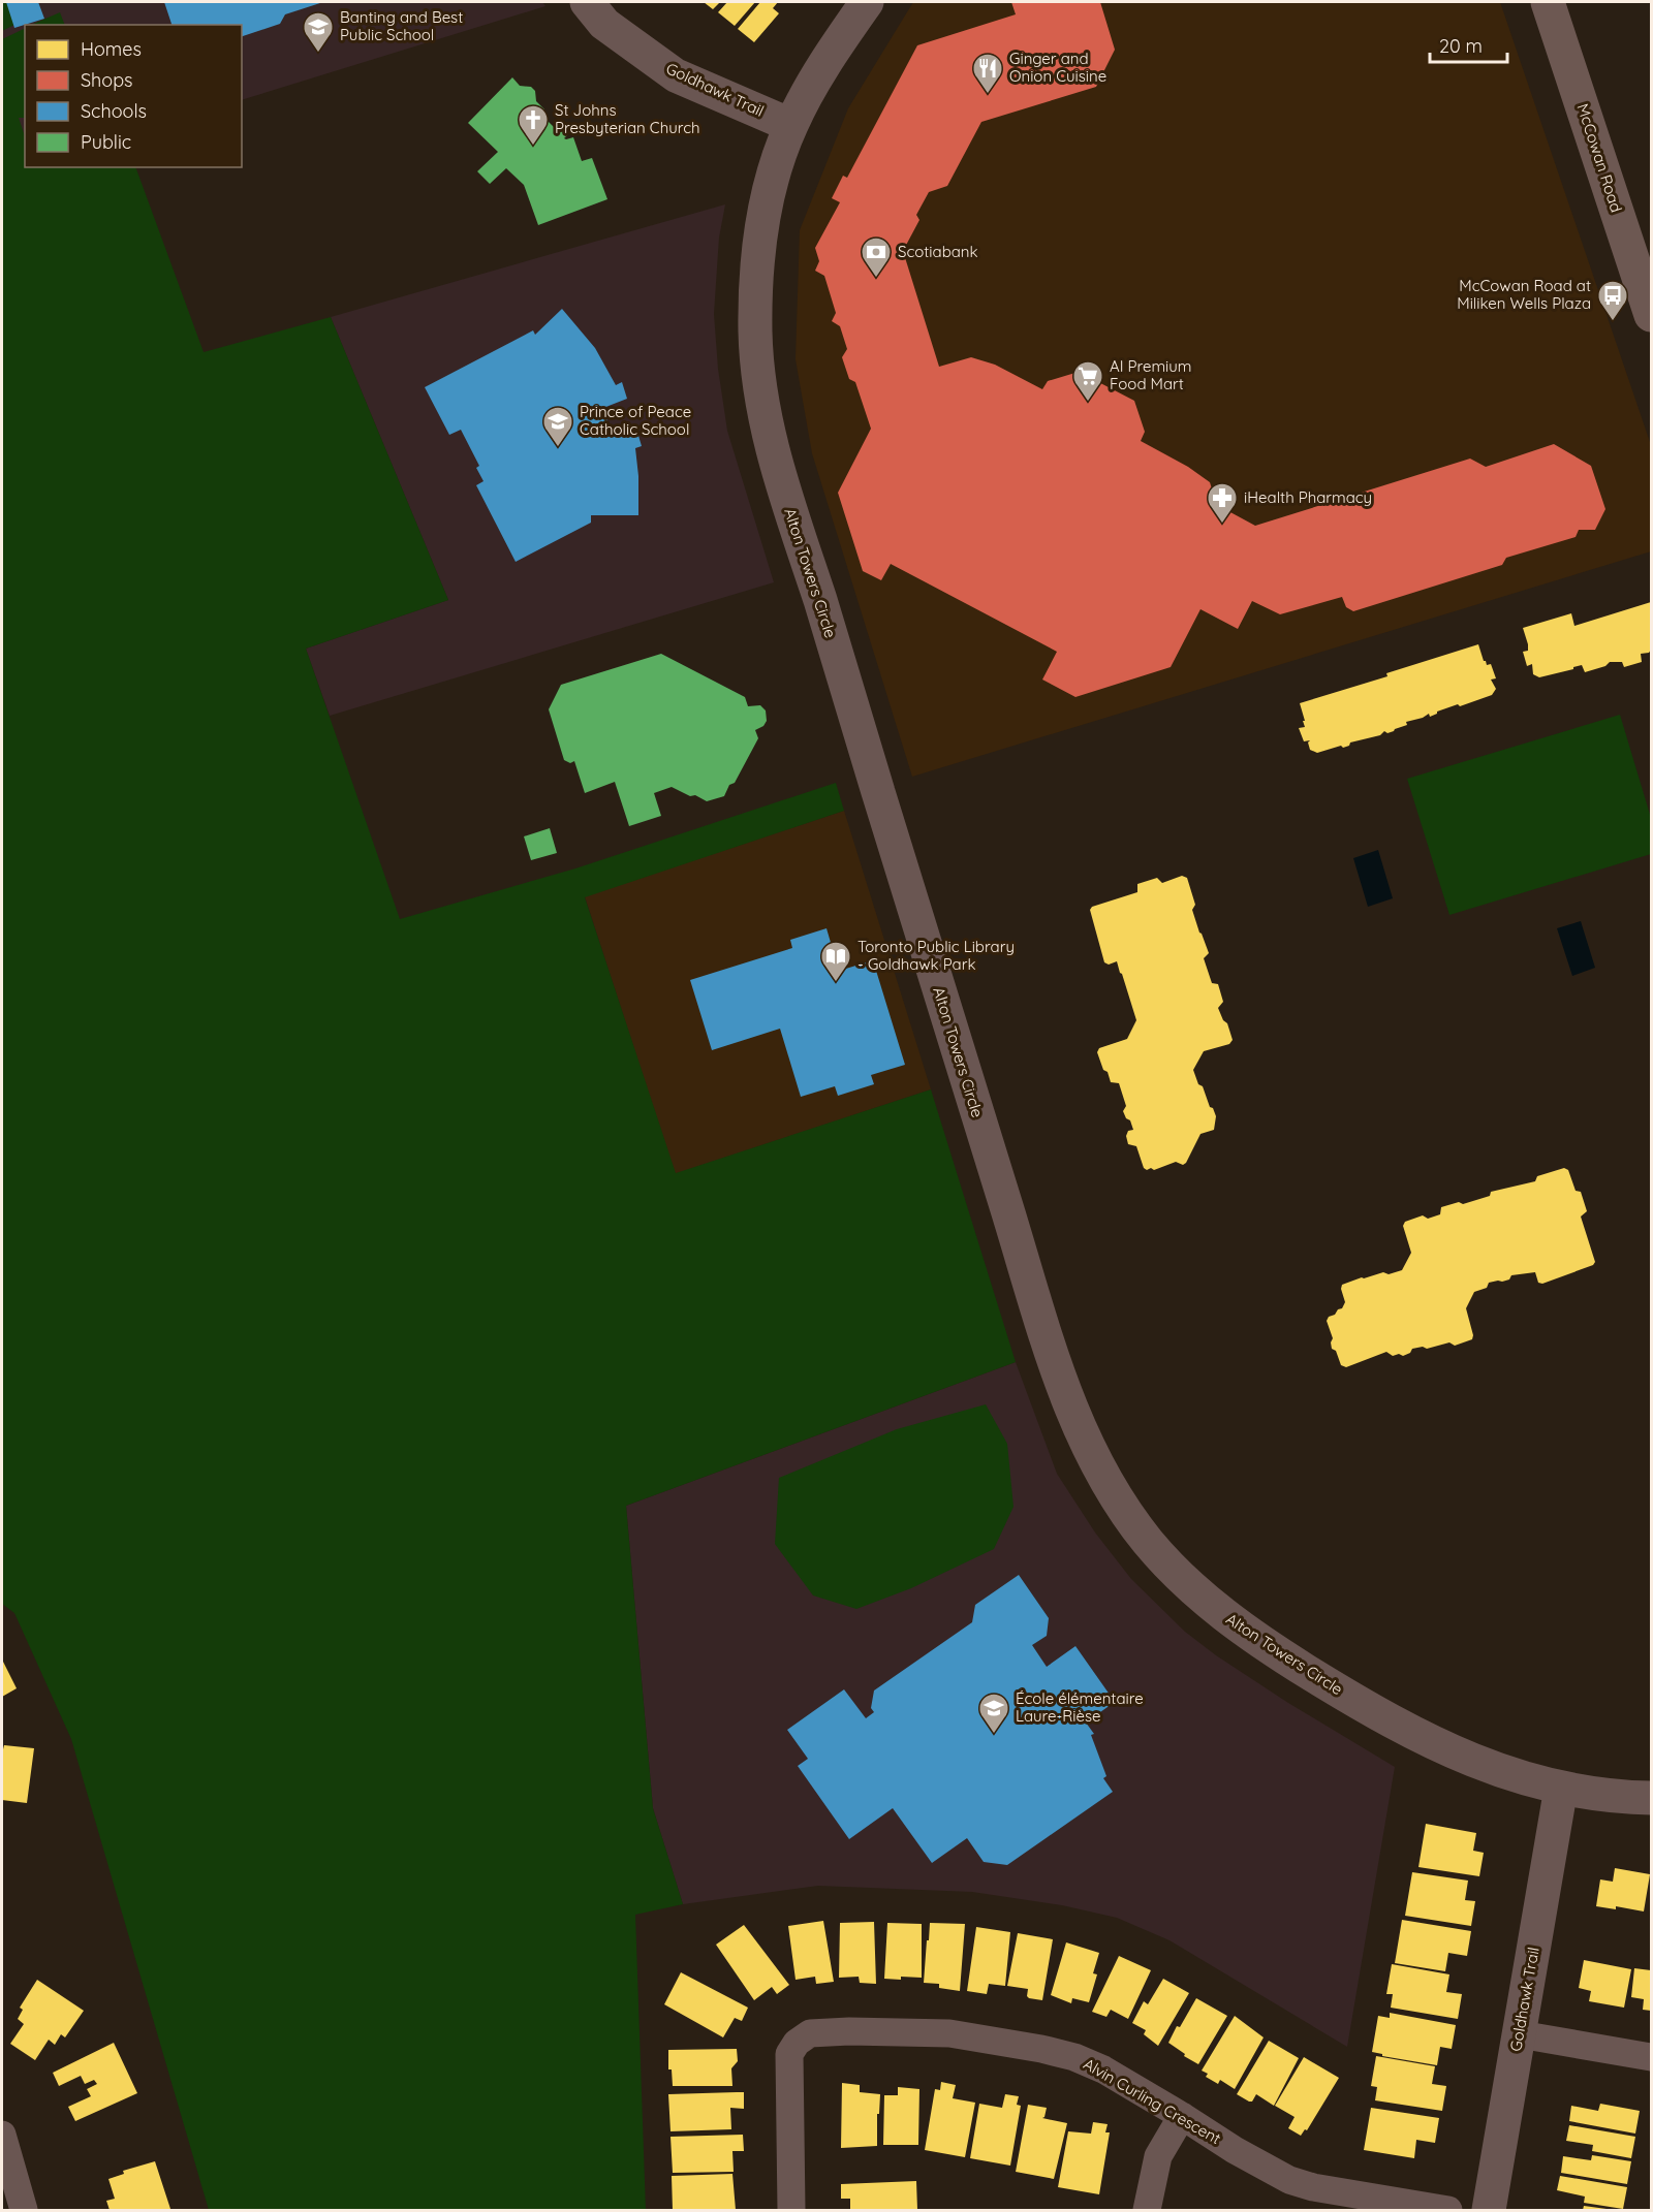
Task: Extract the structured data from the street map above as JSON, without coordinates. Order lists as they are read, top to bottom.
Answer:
{
  "streets": {
    "main road": ["McCowan Road"],
    "street": ["Goldhawk Trail", "Alton Towers Circle", "Alvin Curling Crescent"]
  },
  "crossings": [
    ["Goldhawk Trail", "Alton Towers Circle"]
  ],
  "places": {
    "school or university": ["Banting and Best Public School", "Prince of Peace Catholic School", "École élémentaire Laure-Rièse"],
    "restaurant": ["Ginger and Onion Cuisine"],
    "church": ["St Johns Presbyterian Church"],
    "bank": ["Scotiabank"],
    "bus stop": ["McCowan Road at Miliken Wells Plaza"],
    "supermarket": ["AI Premium Food Mart"],
    "pharmacy": ["iHealth Pharmacy"],
    "library": ["Toronto Public Library - Goldhawk Park"]
  },
  "legend": [
    "Homes",
    "Shops",
    "Schools",
    "Public"
  ],
  "scale_bar": "20 m"
}
